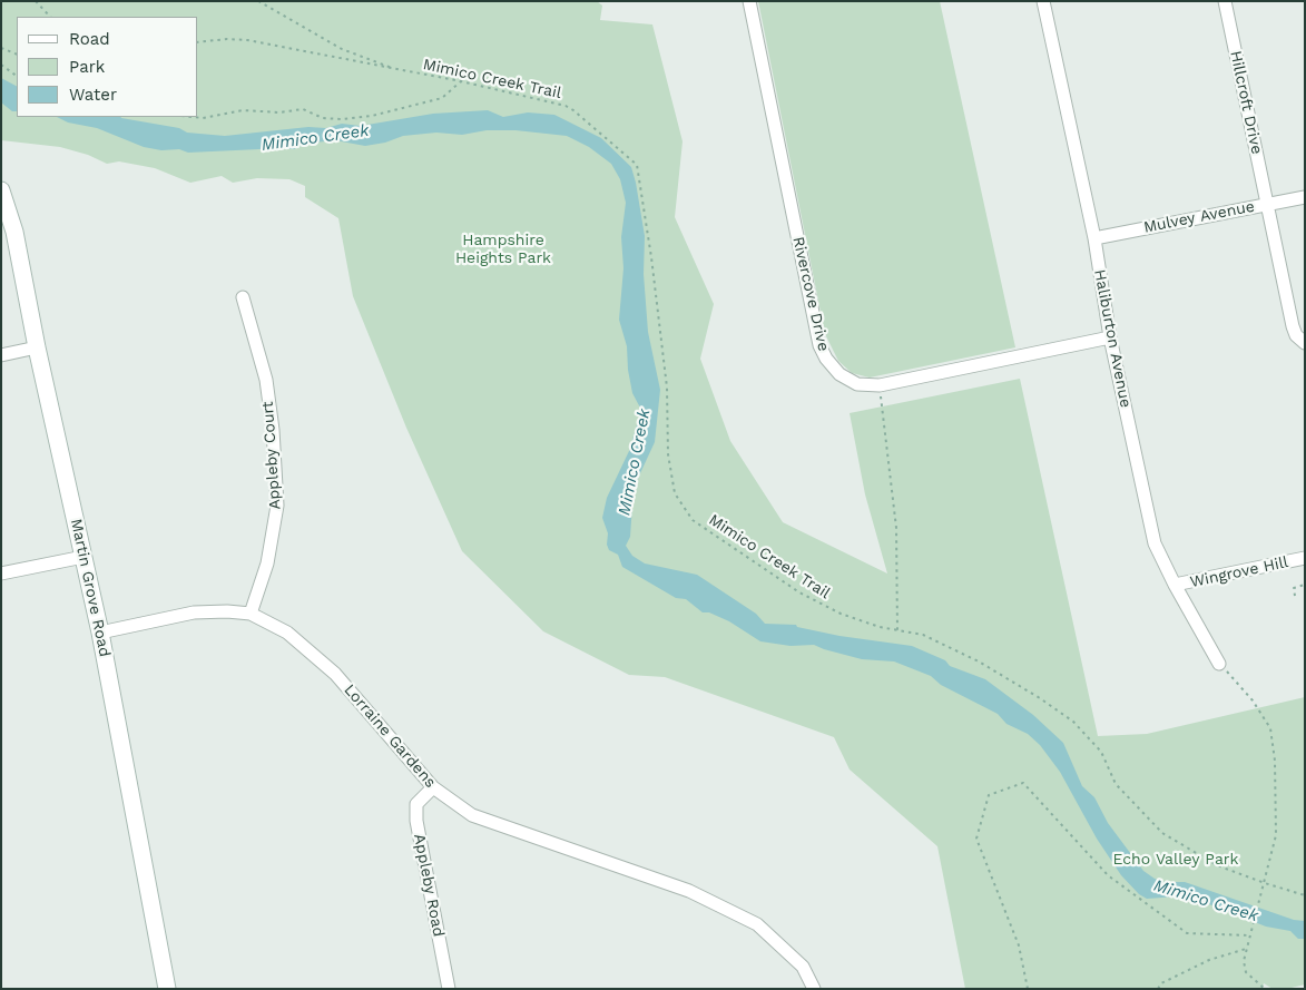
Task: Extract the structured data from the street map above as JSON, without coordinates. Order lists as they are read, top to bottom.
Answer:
{
  "streets": {
    "main road": ["Martin Grove Road"],
    "street": [
      "Hillcroft Drive",
      "Mulvey Avenue",
      "Rivercove Drive",
      "Haliburton Avenue",
      "Appleby Court",
      "Wingrove Hill",
      "Lorraine Gardens",
      "Appleby Road"
    ],
    "path": ["Mimico Creek Trail"]
  },
  "crossings": [
    ["Hillcroft Drive", "Mulvey Avenue"],
    ["Mulvey Avenue", "Haliburton Avenue"],
    ["Rivercove Drive", "Haliburton Avenue"],
    ["Haliburton Avenue", "Wingrove Hill"],
    ["Appleby Court", "Lorraine Gardens"],
    ["Martin Grove Road", "Lorraine Gardens"],
    ["Lorraine Gardens", "Appleby Road"]
  ],
  "water": ["Mimico Creek"],
  "parks": ["Hampshire Heights Park", "Echo Valley Park"],
  "legend": ["Road", "Park", "Water"]
}
